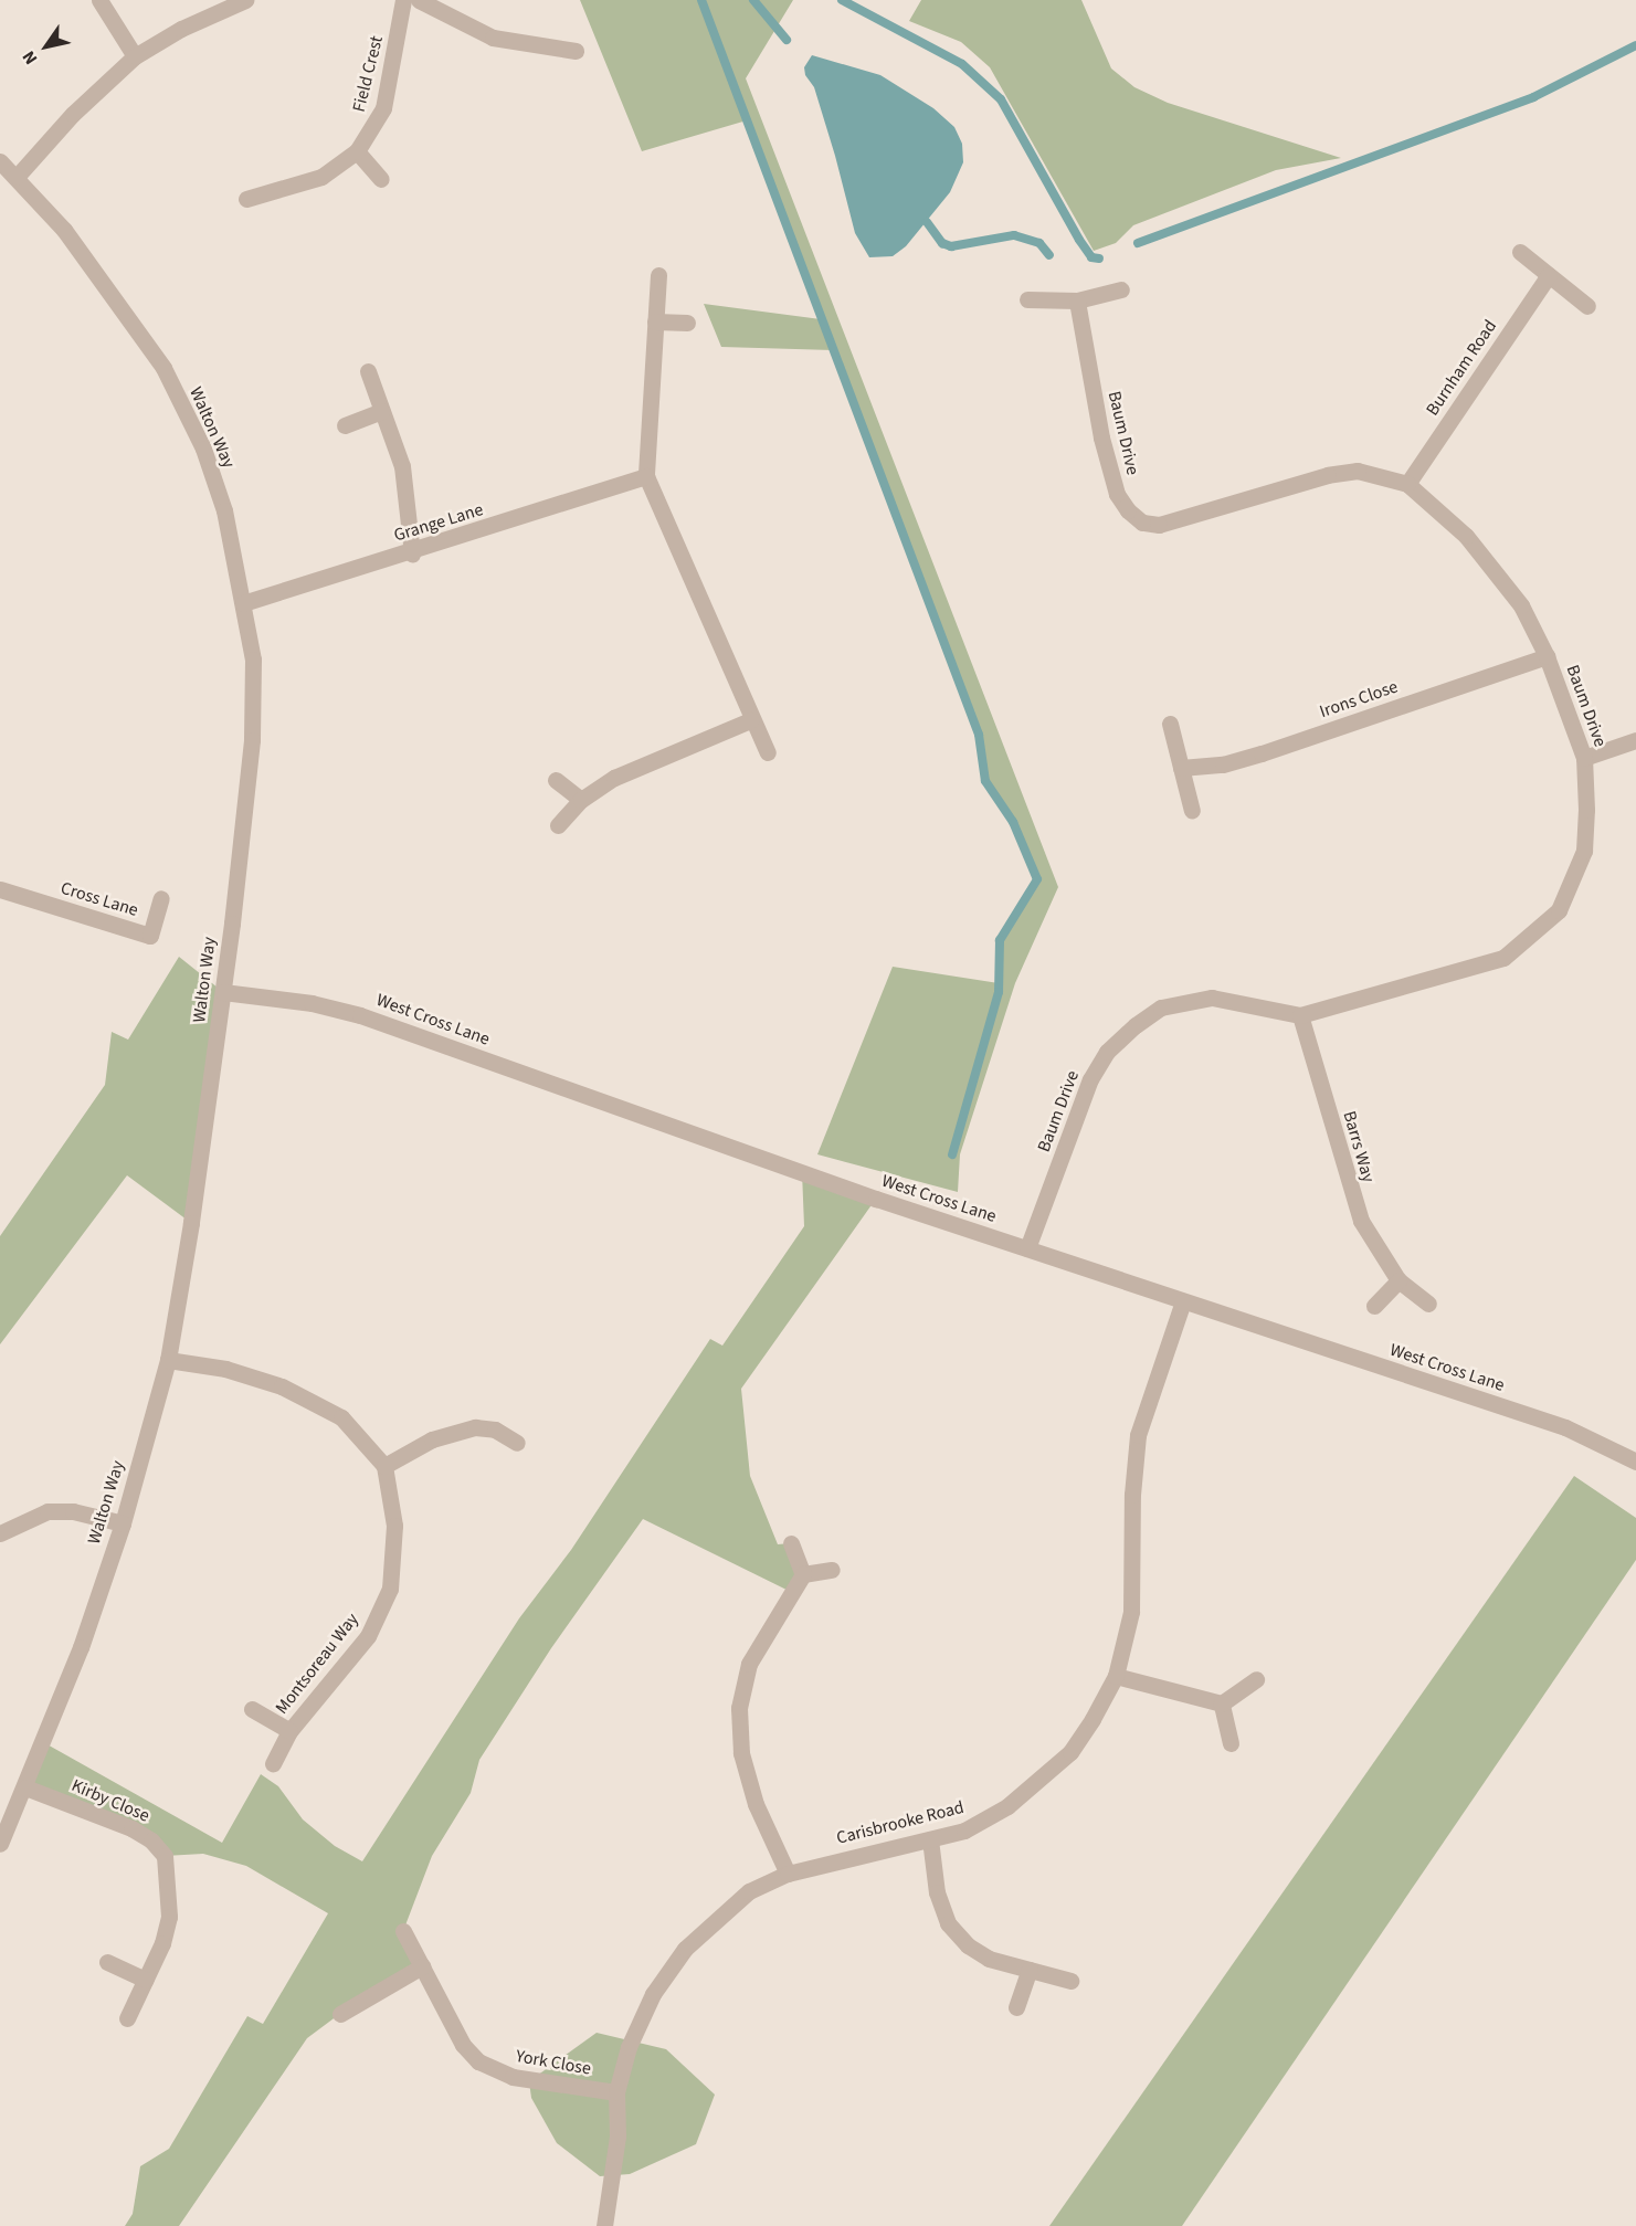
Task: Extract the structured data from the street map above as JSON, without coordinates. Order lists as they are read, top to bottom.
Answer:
{
  "streets": {
    "street": [
      "Field Crest",
      "Burnham Road",
      "Walton Way",
      "Baum Drive",
      "Grange Lane",
      "Irons Close",
      "Cross Lane",
      "West Cross Lane",
      "Barrs Way",
      "Montsoreau Way",
      "Kirby Close",
      "Carisbrooke Road",
      "York Close"
    ]
  },
  "crossings": [
    ["Burnham Road", "Baum Drive"],
    ["Walton Way", "Grange Lane"],
    ["Walton Way", "West Cross Lane"],
    ["Walton Way", "Kirby Close"],
    ["Baum Drive", "Irons Close"],
    ["Baum Drive", "West Cross Lane"],
    ["Baum Drive", "Barrs Way"],
    ["West Cross Lane", "Carisbrooke Road"],
    ["Carisbrooke Road", "York Close"]
  ],
  "north": "bottom left"
}
